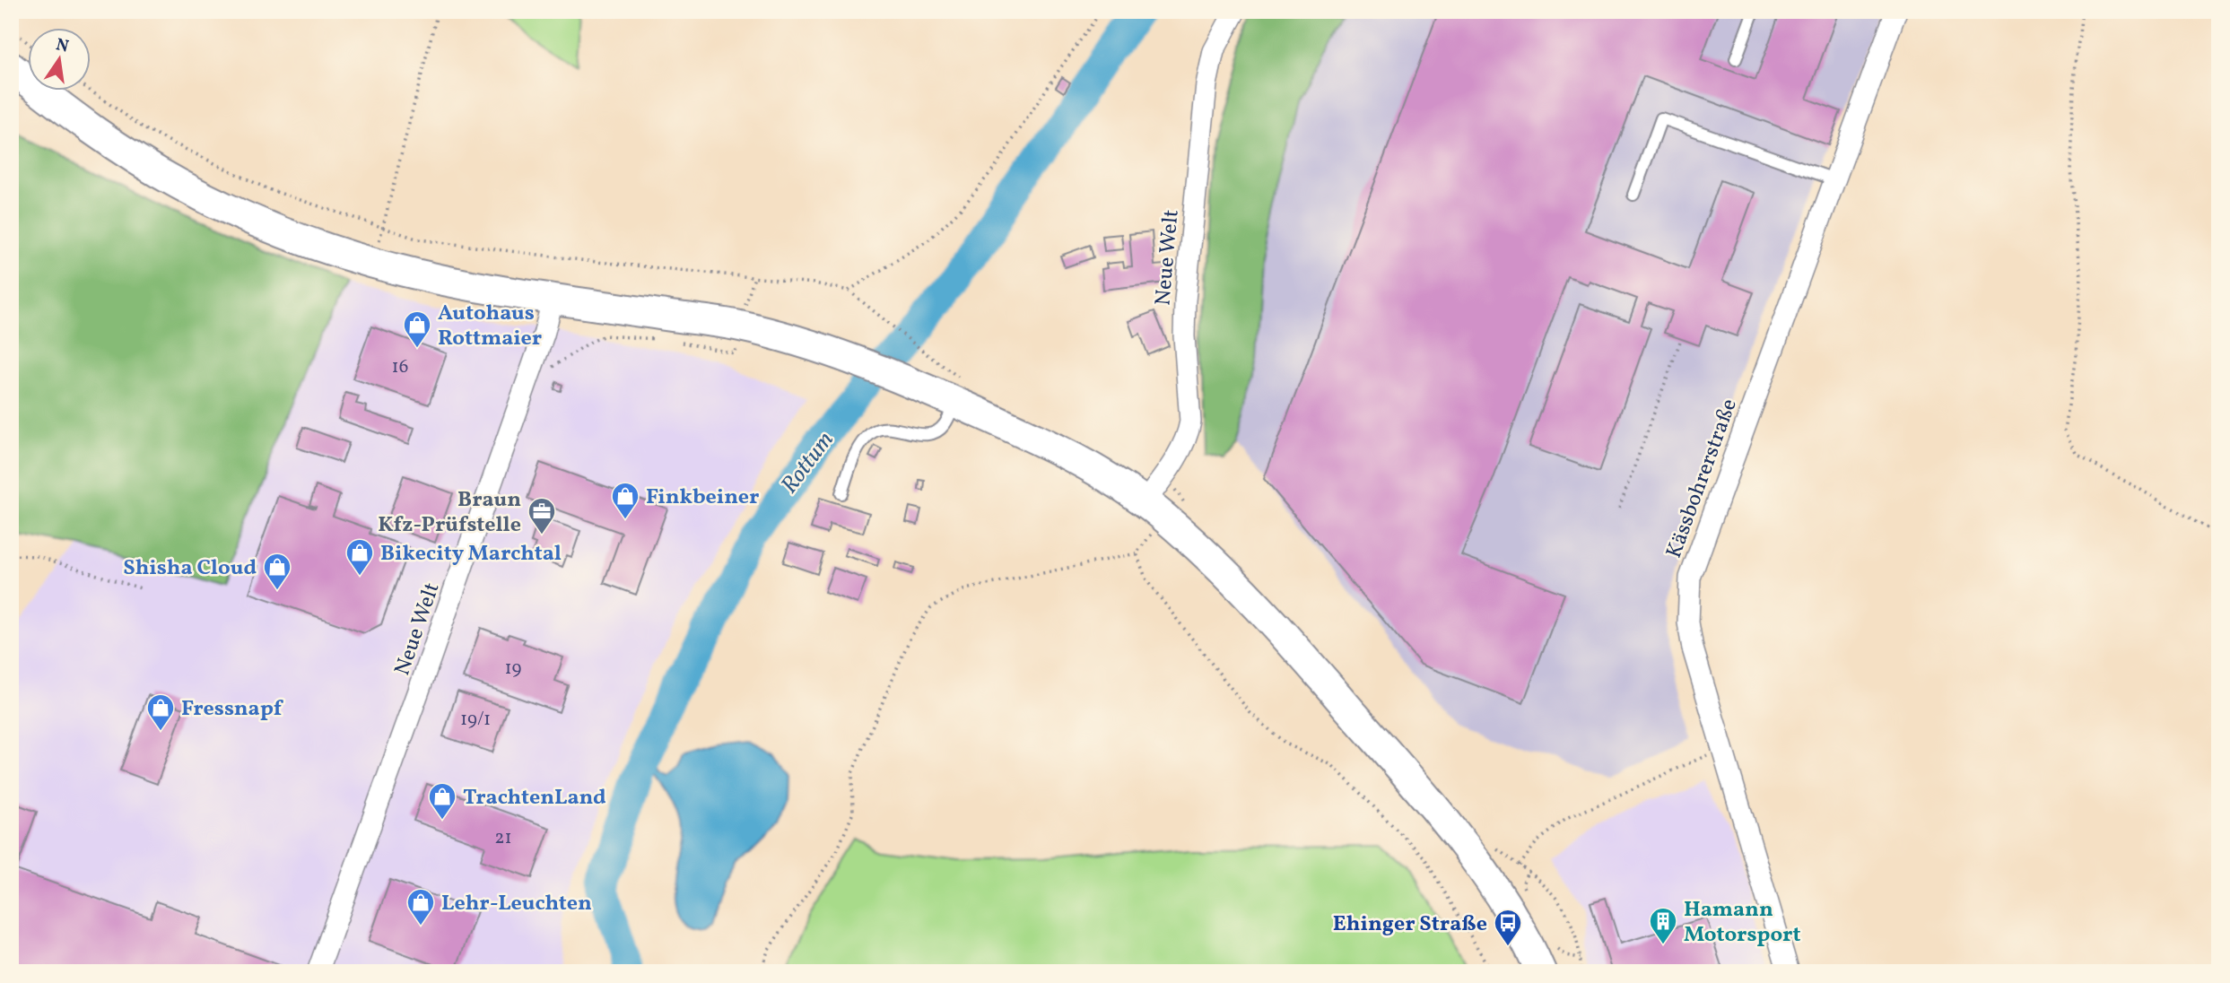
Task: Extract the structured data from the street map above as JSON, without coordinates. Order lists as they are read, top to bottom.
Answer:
{
  "streets": {
    "street": ["Neue Welt", "Kässbohrerstraße"]
  },
  "water": ["Rottum"],
  "places": {
    "shop": [
      "Autohaus Rottmaier",
      "Finkbeiner",
      "Bikecity Marchtal",
      "Shisha Cloud",
      "Fressnapf",
      "TrachtenLand",
      "Lehr-Leuchten"
    ],
    "office": ["Braun Kfz-Prüfstelle"],
    "building": ["Hamann Motorsport"],
    "bus stop": ["Ehinger Straße"]
  },
  "house_numbers": [
    "16",
    "19",
    "19/1",
    "21"
  ],
  "north": "top"
}
